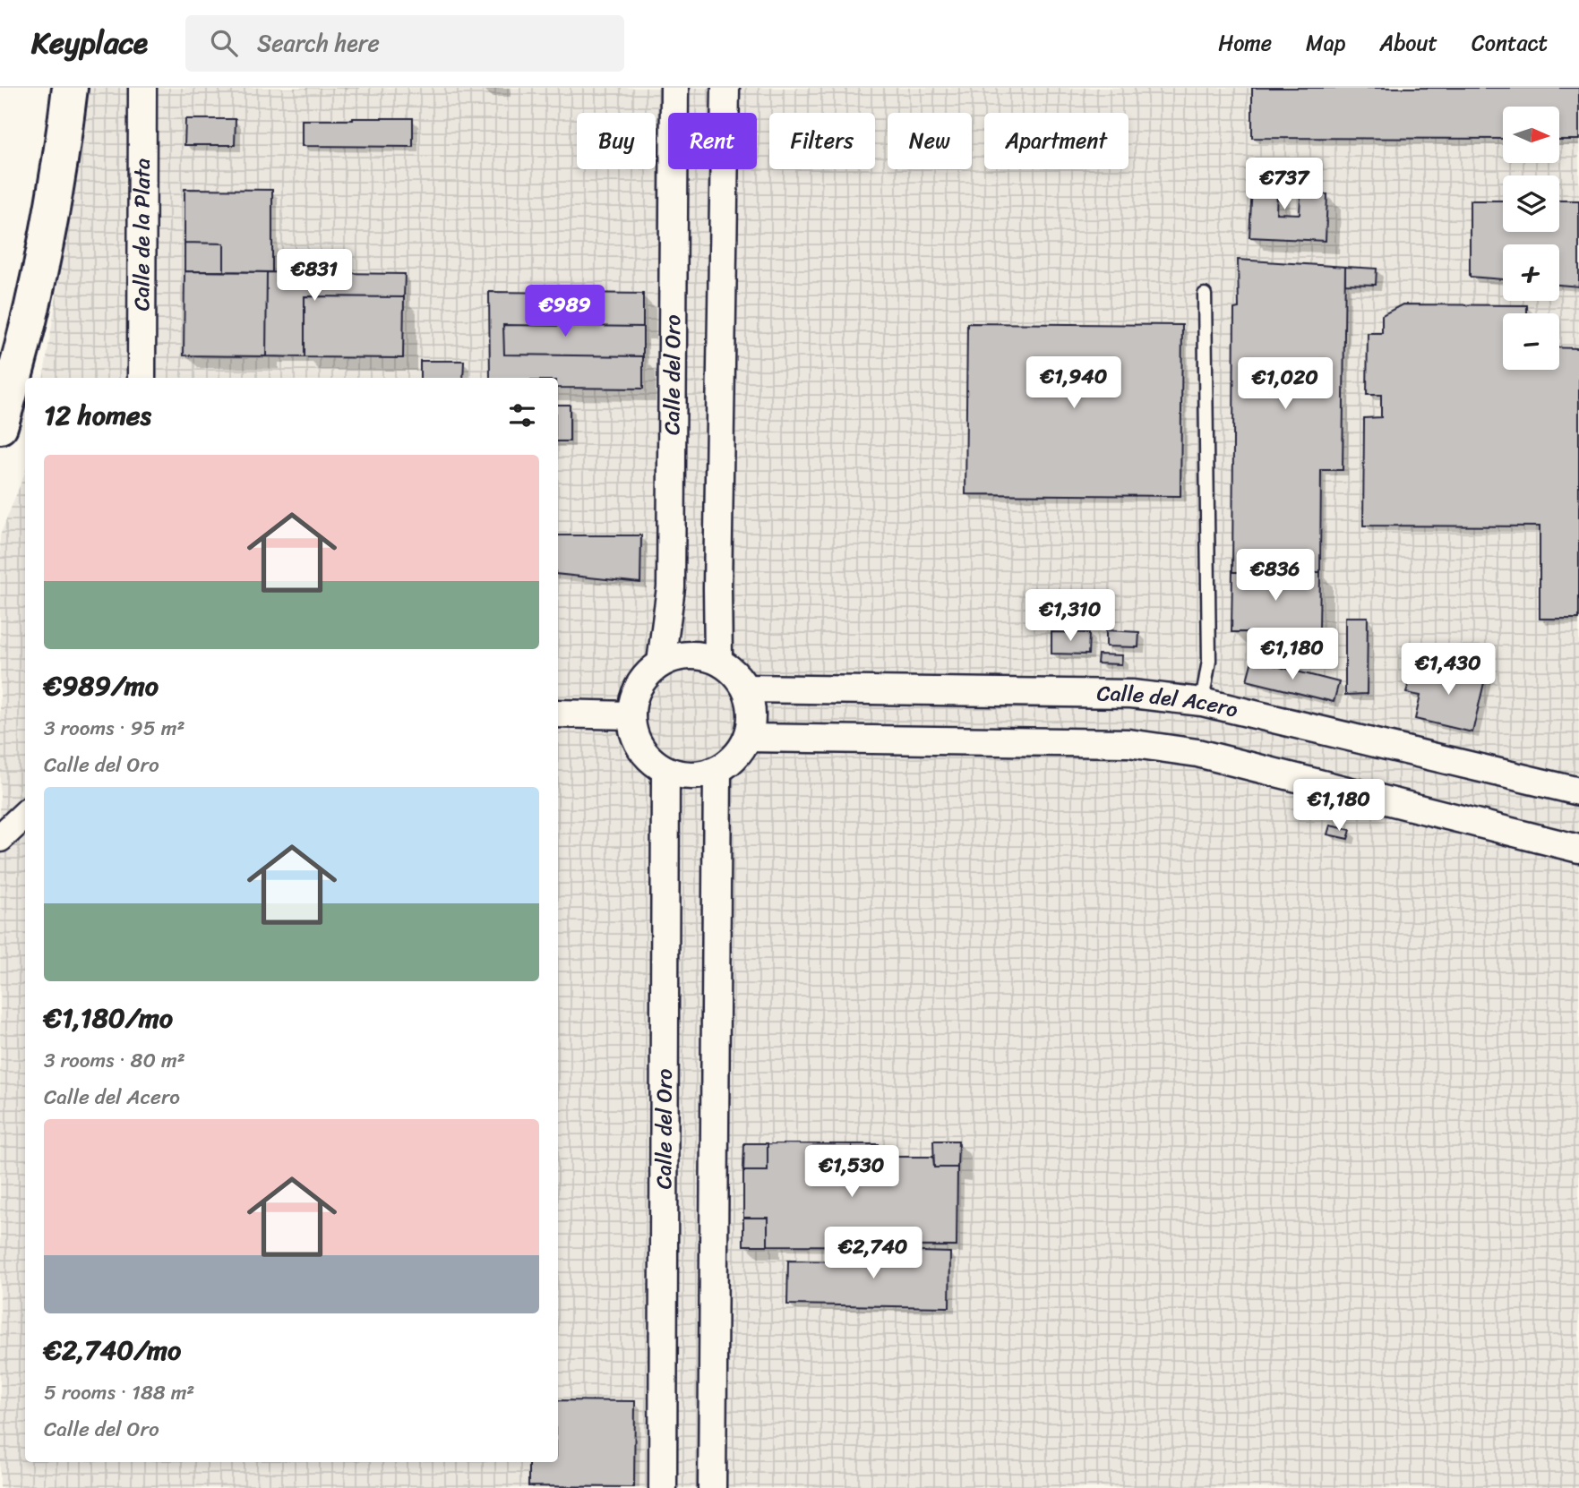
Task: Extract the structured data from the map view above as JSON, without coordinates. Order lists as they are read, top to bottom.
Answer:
{
  "streets": {
    "street": ["Calle de la Plata", "Calle del Oro", "Calle del Acero"]
  },
  "crossings": [
    ["Calle del Oro", "Calle del Acero"]
  ],
  "north": "right",
  "page": {
    "header": "Keyplace",
    "search": "Search here",
    "nav": [
      "Home",
      "Map",
      "About",
      "Contact"
    ],
    "map_buttons": ["+", "−"],
    "chip": [
      "Buy",
      "Rent",
      "Filters",
      "New",
      "Apartment"
    ],
    "price": [
      "€737",
      "€831",
      "€989",
      "€1,940",
      "€1,020",
      "€836",
      "€1,310",
      "€1,180",
      "€1,430",
      "€1,180",
      "€1,530",
      "€2,740"
    ],
    "heading": "12 homes",
    "list": [
      {
        "name": "€989/mo",
        "note": "3 rooms · 95 m² · Calle del Oro"
      },
      {
        "name": "€1,180/mo",
        "note": "3 rooms · 80 m² · Calle del Acero"
      },
      {
        "name": "€2,740/mo",
        "note": "5 rooms · 188 m² · Calle del Oro"
      }
    ]
  }
}
